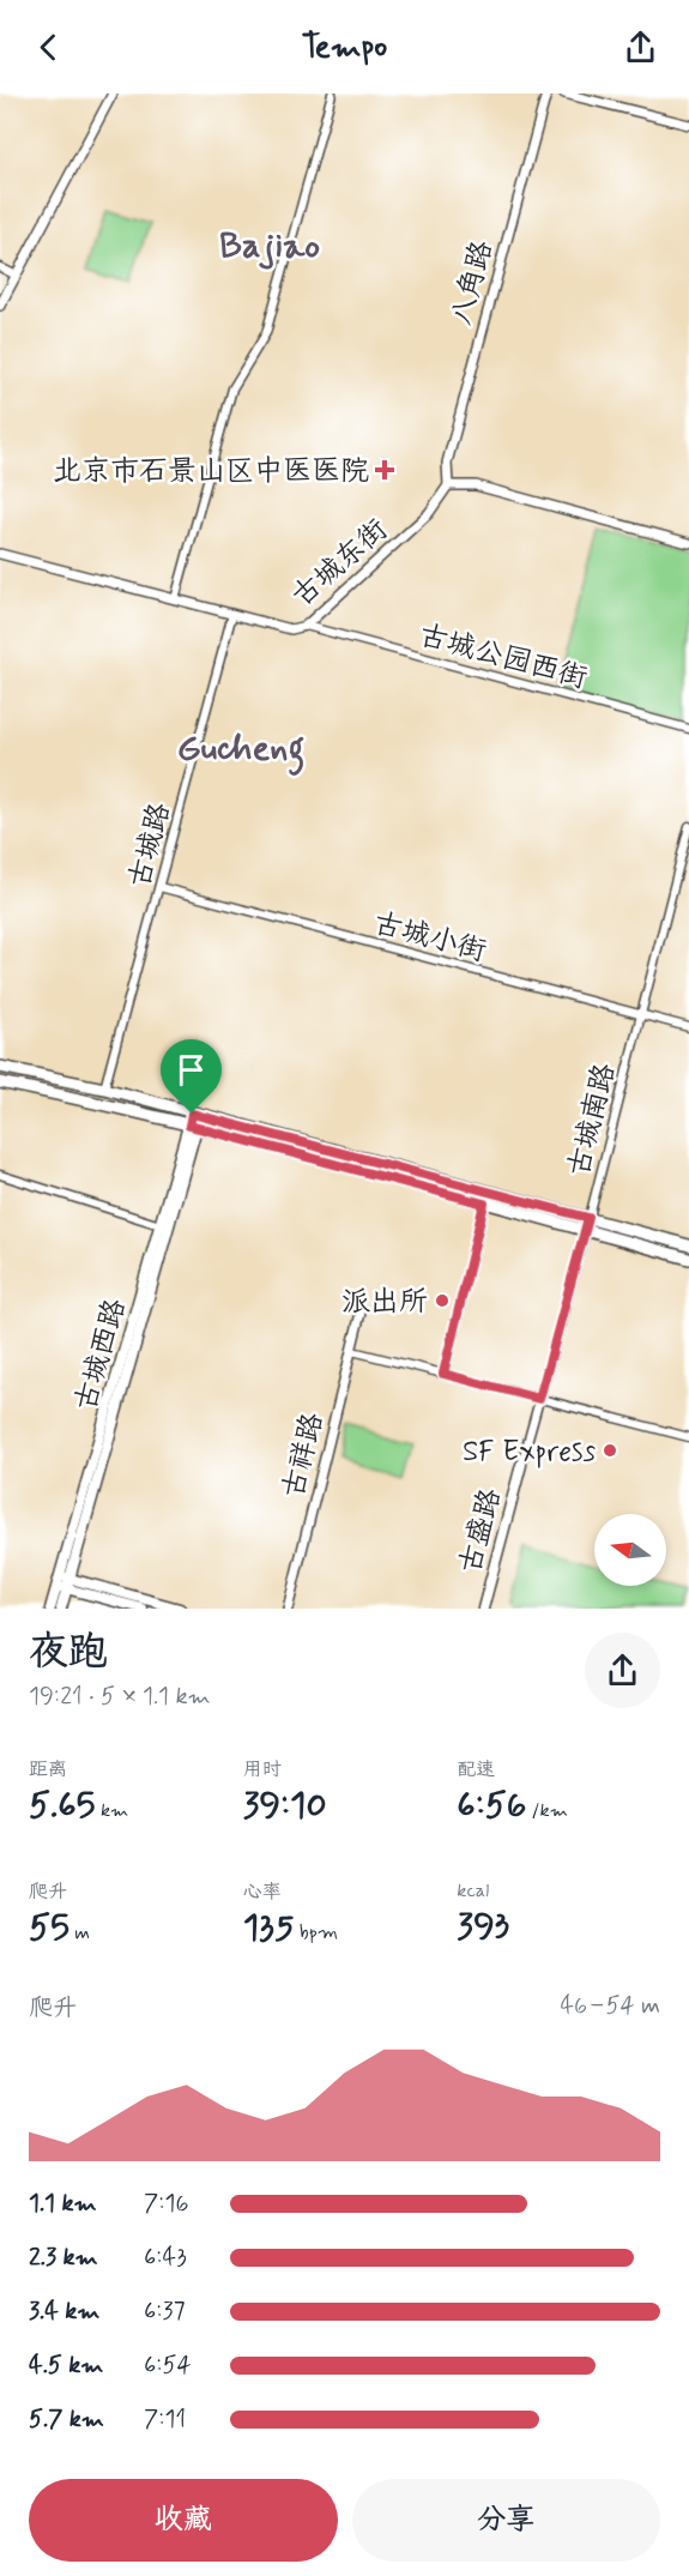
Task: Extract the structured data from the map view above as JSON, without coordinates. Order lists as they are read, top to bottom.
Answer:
{
  "streets": {
    "main road": ["古城西路", "古盛路"],
    "street": [
      "八角路",
      "古城东街",
      "古城公园西街",
      "古城路",
      "古城小街",
      "古城南路",
      "古祥路"
    ]
  },
  "crossings": [
    ["八角路", "古城东街"],
    ["古城东街", "古城公园西街"],
    ["古城东街", "古城路"],
    ["古城路", "古城小街"],
    ["古城小街", "古城南路"],
    ["古城南路", "古盛路"]
  ],
  "districts": ["Bajiao", "Gucheng"],
  "places": {
    "health": ["北京市石景山区中医医院"],
    "other": ["派出所", "SF Express"]
  },
  "north": "left",
  "page": {
    "header": "Tempo",
    "heading": ["夜跑", "19:21 · 5 × 1.1 km"],
    "stats": [
      ["距离", "5.65 km"],
      ["用时", "39:10"],
      ["配速", "6:56 /km"],
      ["爬升", "55 m"],
      ["心率", "135 bpm"],
      ["kcal", "393"]
    ],
    "chart": ["爬升", "46–54 m"],
    "list": [
      {
        "name": "1.1 km",
        "note": "7:16"
      },
      {
        "name": "2.3 km",
        "note": "6:43"
      },
      {
        "name": "3.4 km",
        "note": "6:37"
      },
      {
        "name": "4.5 km",
        "note": "6:54"
      },
      {
        "name": "5.7 km",
        "note": "7:11"
      }
    ],
    "buttons": ["收藏", "分享"]
  }
}
